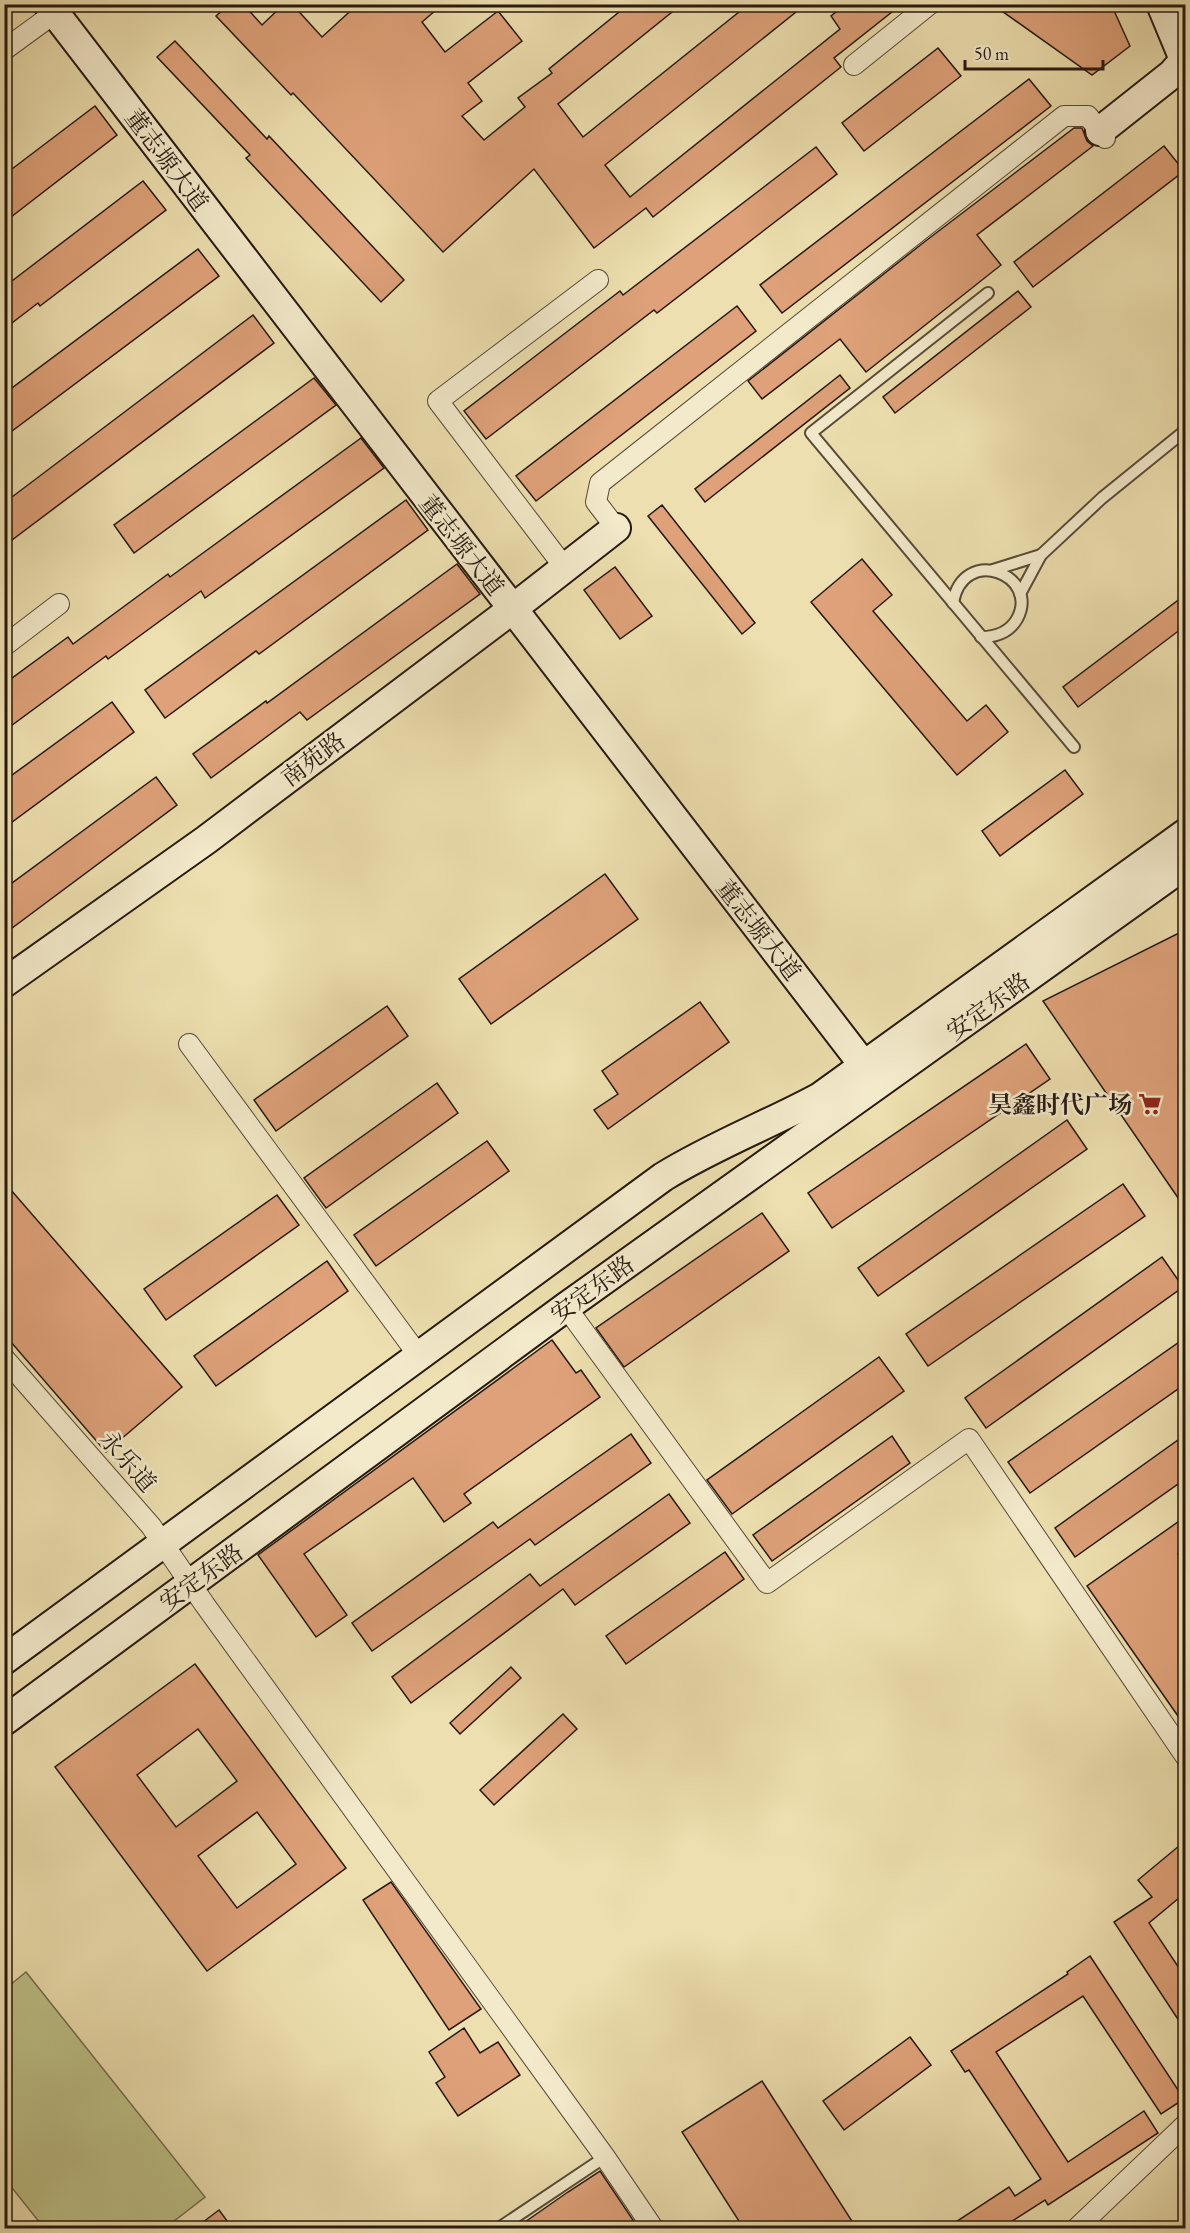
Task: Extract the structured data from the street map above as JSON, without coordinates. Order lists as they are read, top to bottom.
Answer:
{
  "streets": {
    "main road": ["董志塬大道", "南苑路", "安定东路"],
    "street": ["永乐道"]
  },
  "crossings": [
    ["董志塬大道", "南苑路"],
    ["董志塬大道", "安定东路"],
    ["安定东路", "永乐道"]
  ],
  "places": {
    "supermarket": ["昊鑫时代广场"]
  },
  "scale_bar": "50 m"
}
